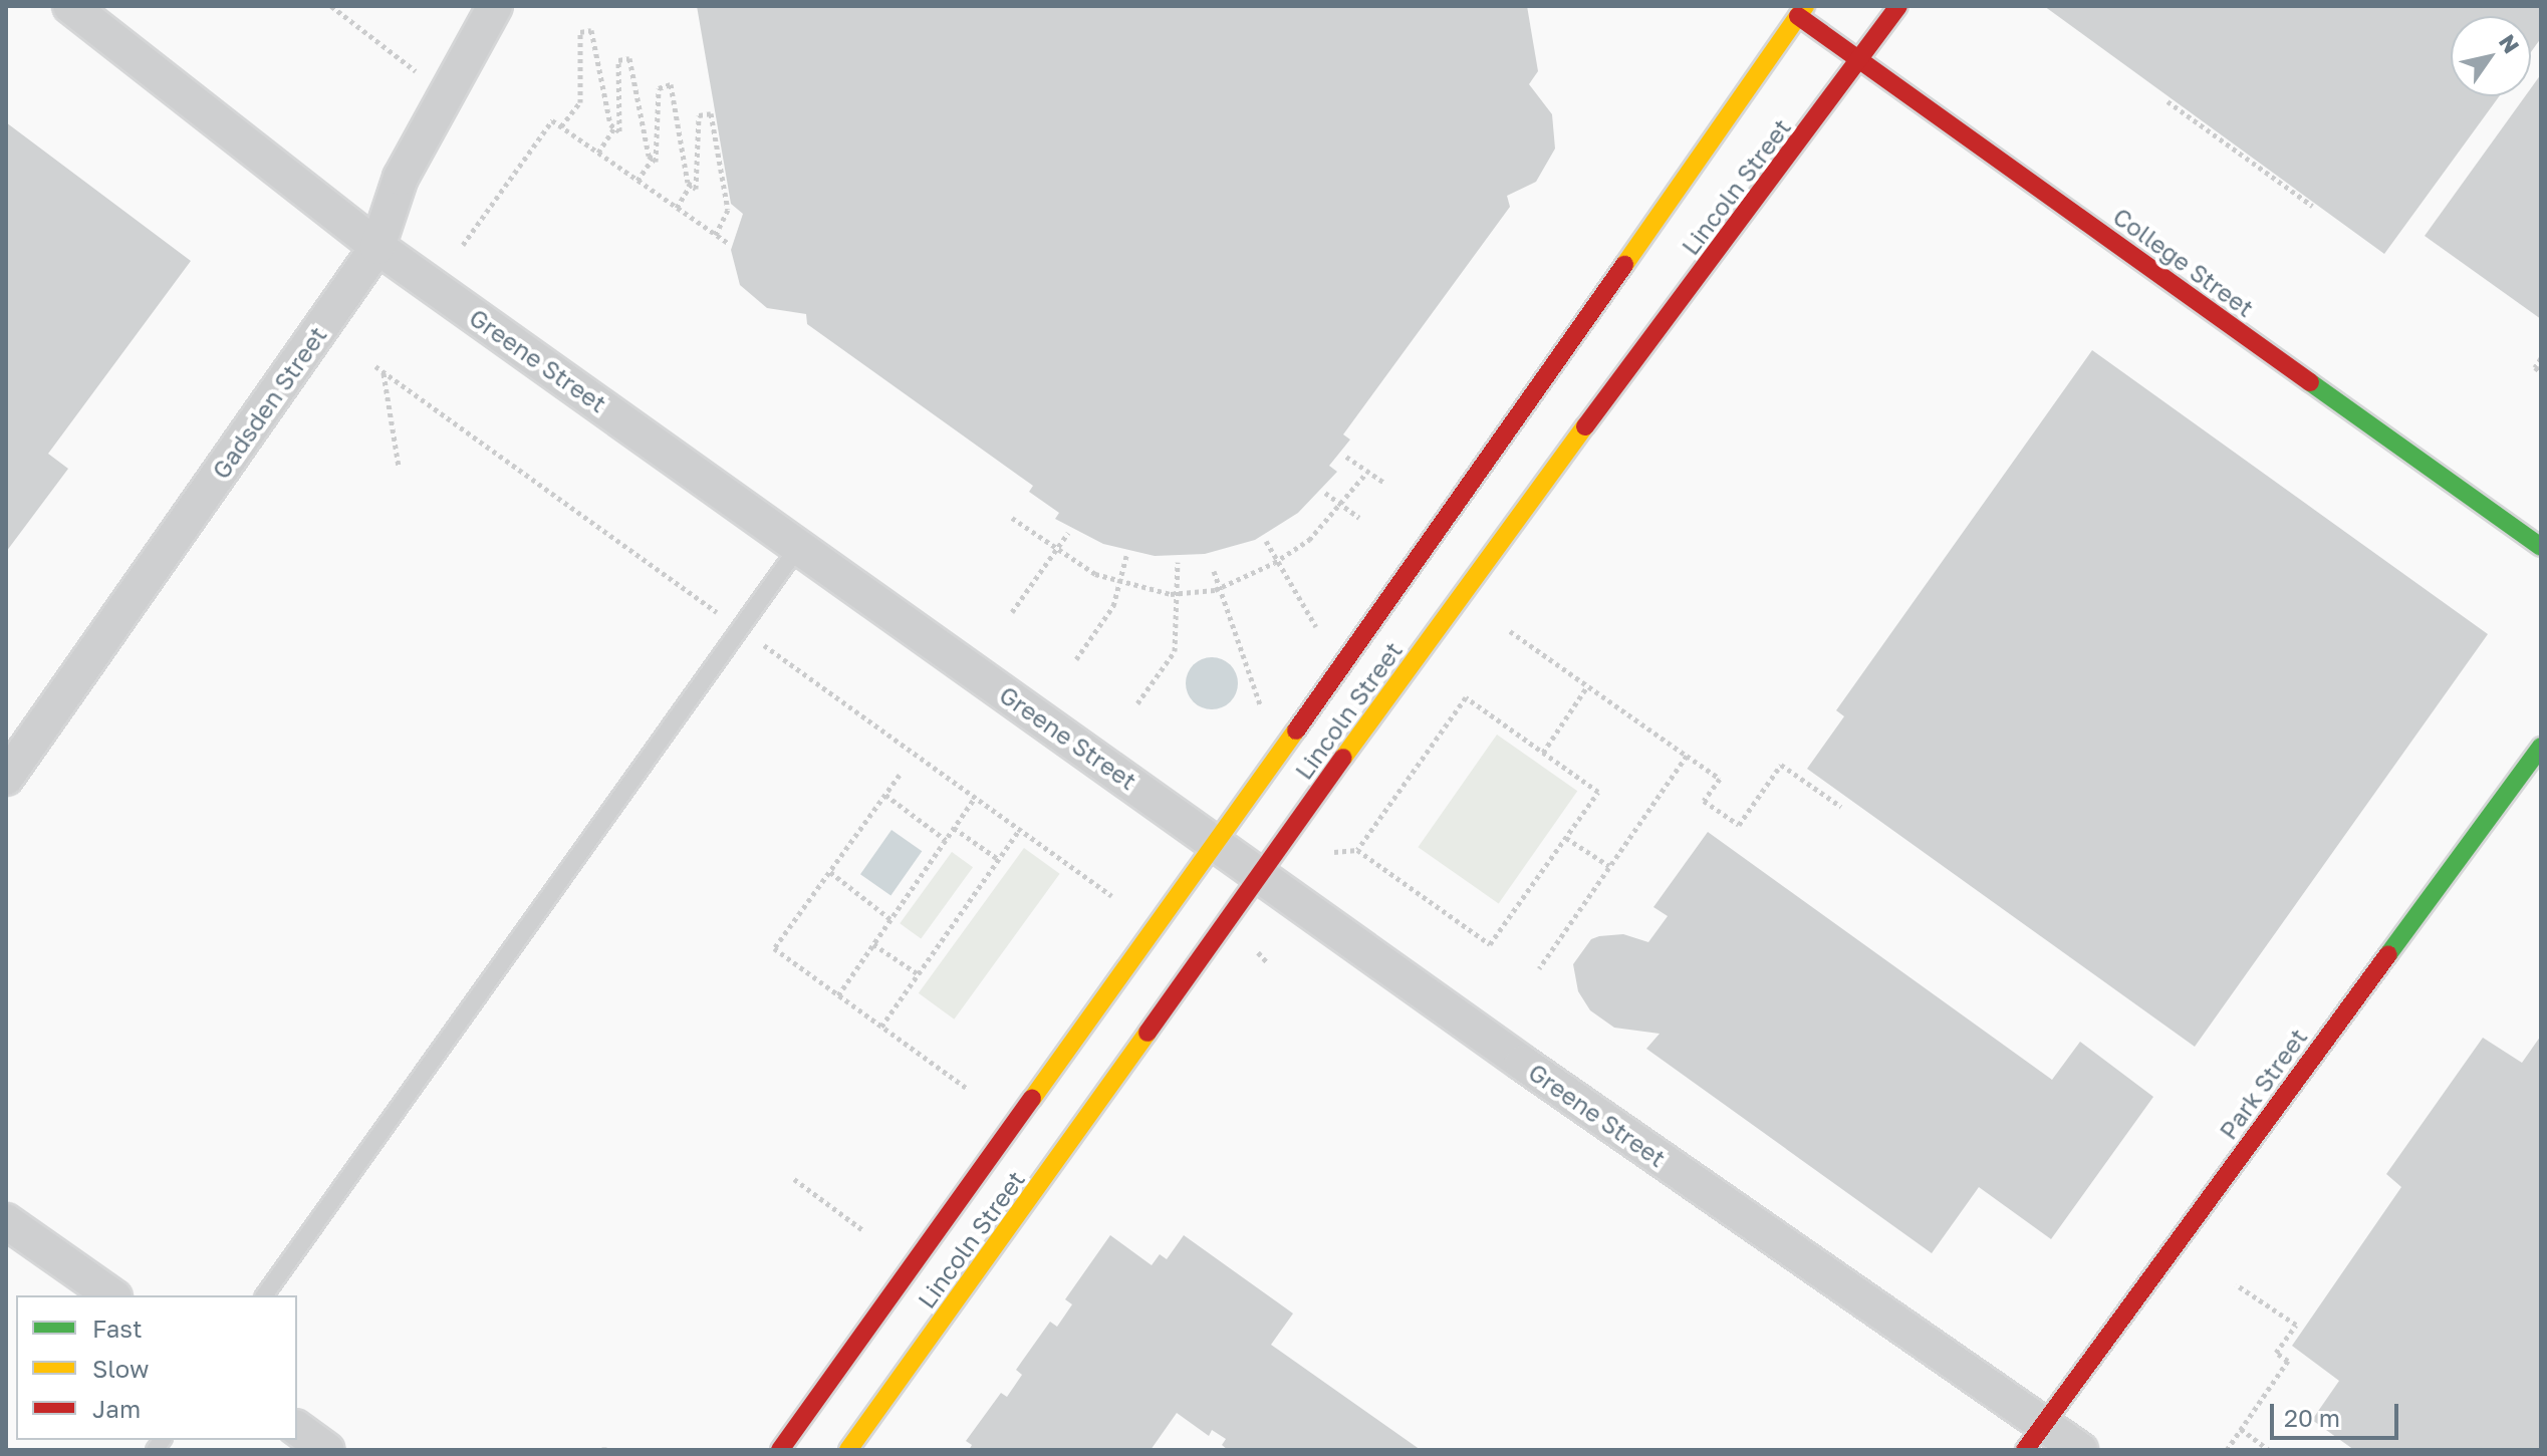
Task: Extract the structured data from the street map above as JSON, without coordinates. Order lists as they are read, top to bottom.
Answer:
{
  "streets": {
    "street": [
      "Lincoln Street",
      "College Street",
      "Greene Street",
      "Gadsden Street",
      "Park Street"
    ]
  },
  "crossings": [
    ["Lincoln Street", "College Street"],
    ["Lincoln Street", "Greene Street"],
    ["Greene Street", "Gadsden Street"],
    ["Greene Street", "Park Street"]
  ],
  "legend": ["Fast", "Slow", "Jam"],
  "scale_bar": "20 m",
  "north": "top right"
}
